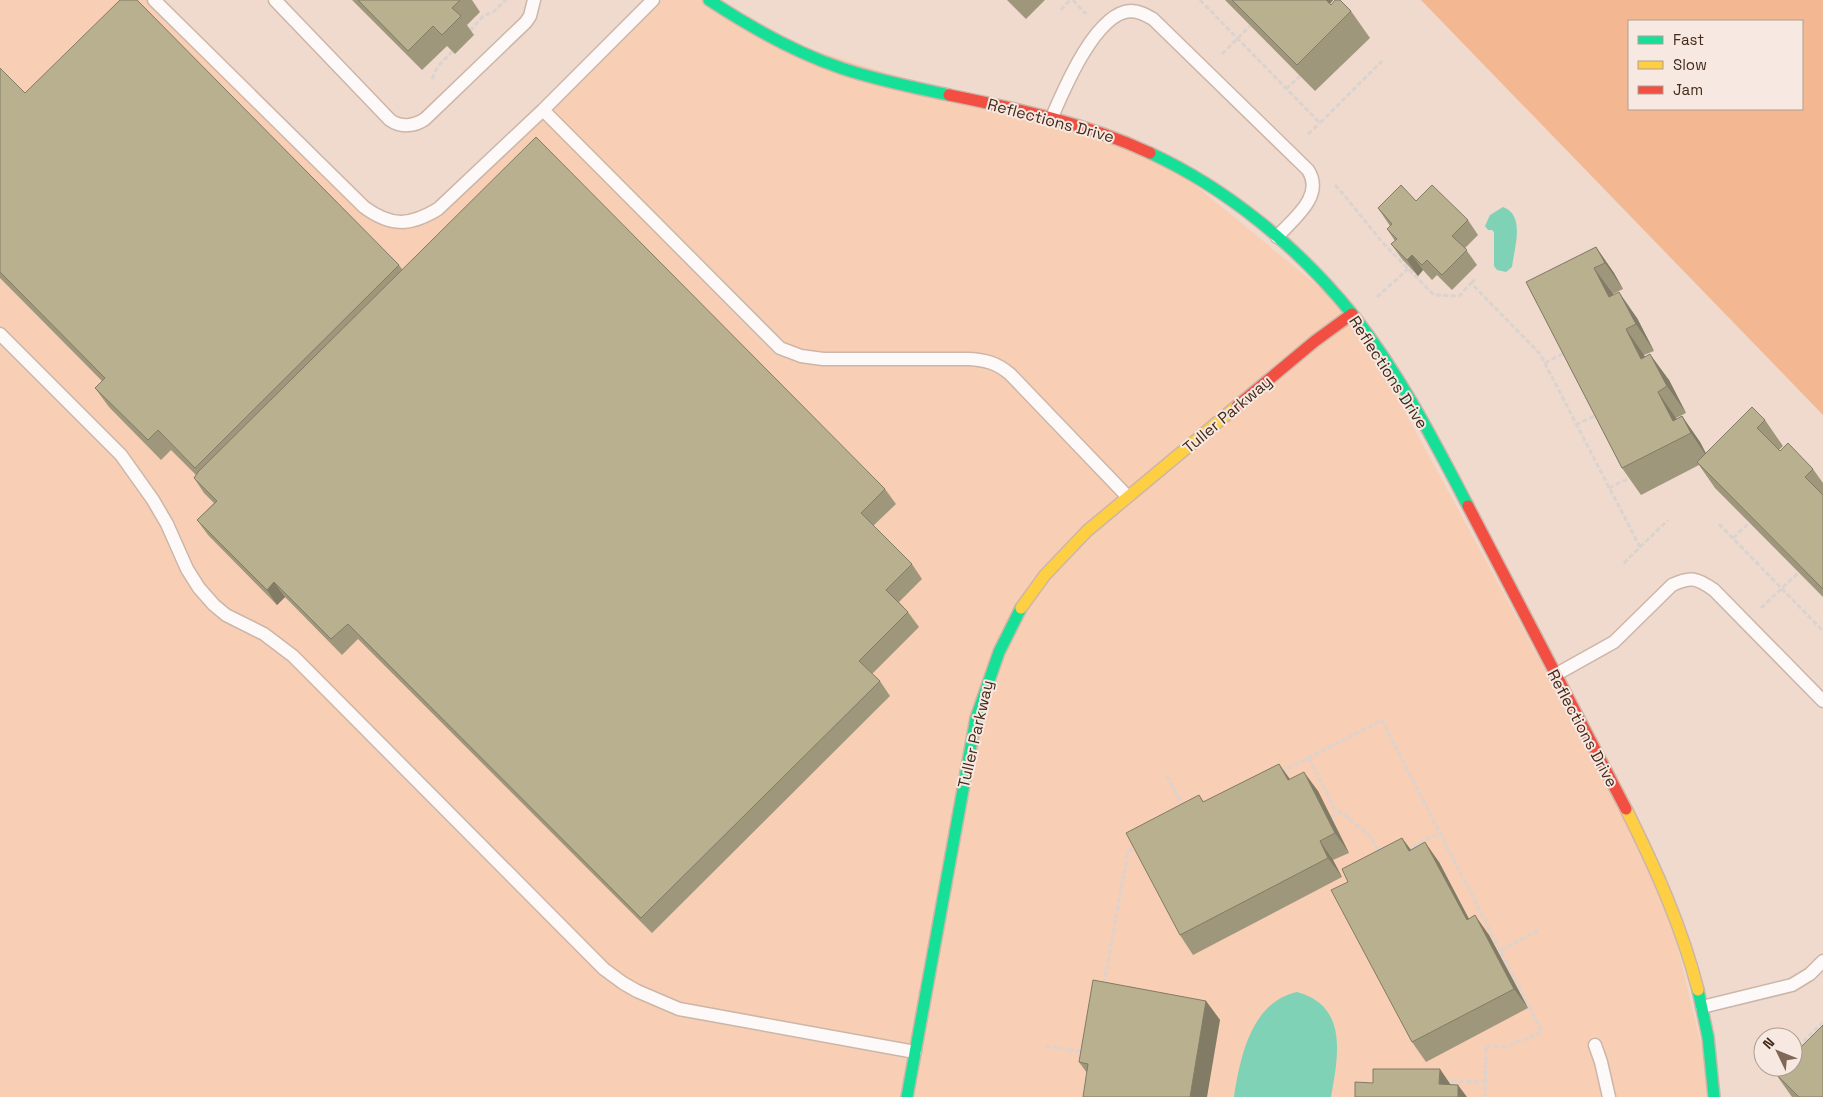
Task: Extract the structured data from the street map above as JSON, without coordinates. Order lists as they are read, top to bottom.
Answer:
{
  "streets": {
    "street": ["Reflections Drive", "Tuller Parkway"]
  },
  "crossings": [
    ["Reflections Drive", "Tuller Parkway"]
  ],
  "legend": ["Fast", "Slow", "Jam"],
  "north": "top left"
}
